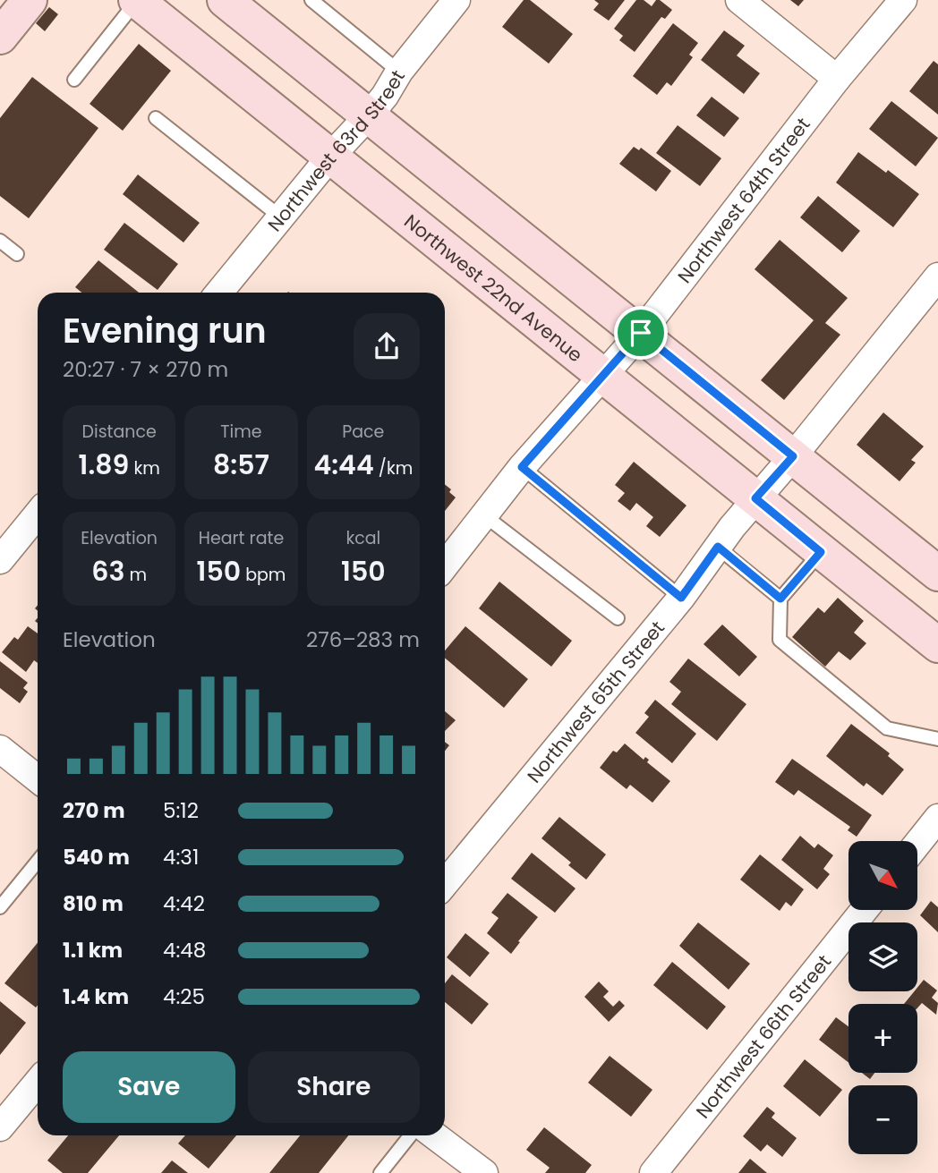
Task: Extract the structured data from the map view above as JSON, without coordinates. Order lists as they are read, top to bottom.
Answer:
{
  "streets": {
    "main road": ["Northwest 22nd Avenue"],
    "street": [
      "Northwest 63rd Street",
      "Northwest 64th Street",
      "Northwest 65th Street",
      "Northwest 66th Street"
    ]
  },
  "crossings": [
    ["Northwest 63rd Street", "Northwest 22nd Avenue"],
    ["Northwest 64th Street", "Northwest 22nd Avenue"],
    ["Northwest 22nd Avenue", "Northwest 65th Street"]
  ],
  "north": "bottom right",
  "page": {
    "heading": ["Evening run", "20:27 · 7 × 270 m"],
    "stats": [
      ["Distance", "1.89 km"],
      ["Time", "8:57"],
      ["Pace", "4:44 /km"],
      ["Elevation", "63 m"],
      ["Heart rate", "150 bpm"],
      ["kcal", "150"]
    ],
    "chart": ["Elevation", "276–283 m"],
    "list": [
      {
        "name": "270 m",
        "note": "5:12"
      },
      {
        "name": "540 m",
        "note": "4:31"
      },
      {
        "name": "810 m",
        "note": "4:42"
      },
      {
        "name": "1.1 km",
        "note": "4:48"
      },
      {
        "name": "1.4 km",
        "note": "4:25"
      }
    ],
    "map_buttons": ["+", "−"],
    "buttons": ["Save", "Share"]
  }
}
